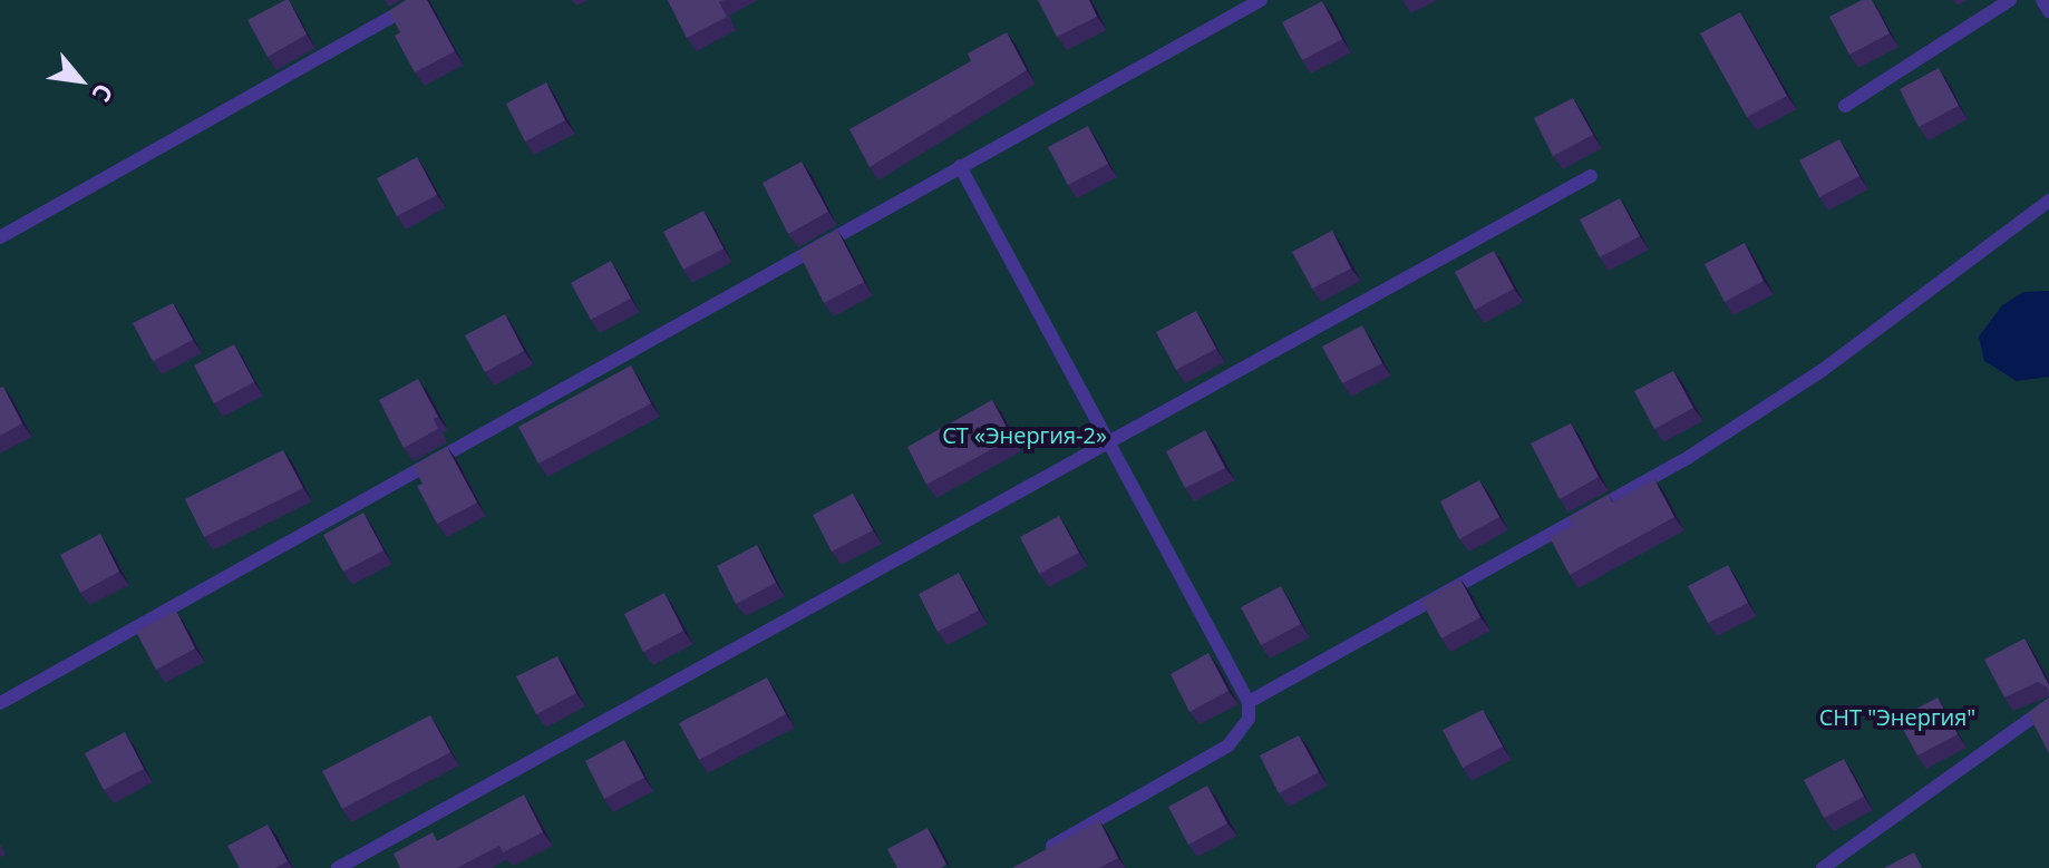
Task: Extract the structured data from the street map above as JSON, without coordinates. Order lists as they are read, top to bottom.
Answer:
{
  "parks": ["СТ «Энергия-2»", "СНТ \"Энергия\""],
  "north": "bottom right"
}
